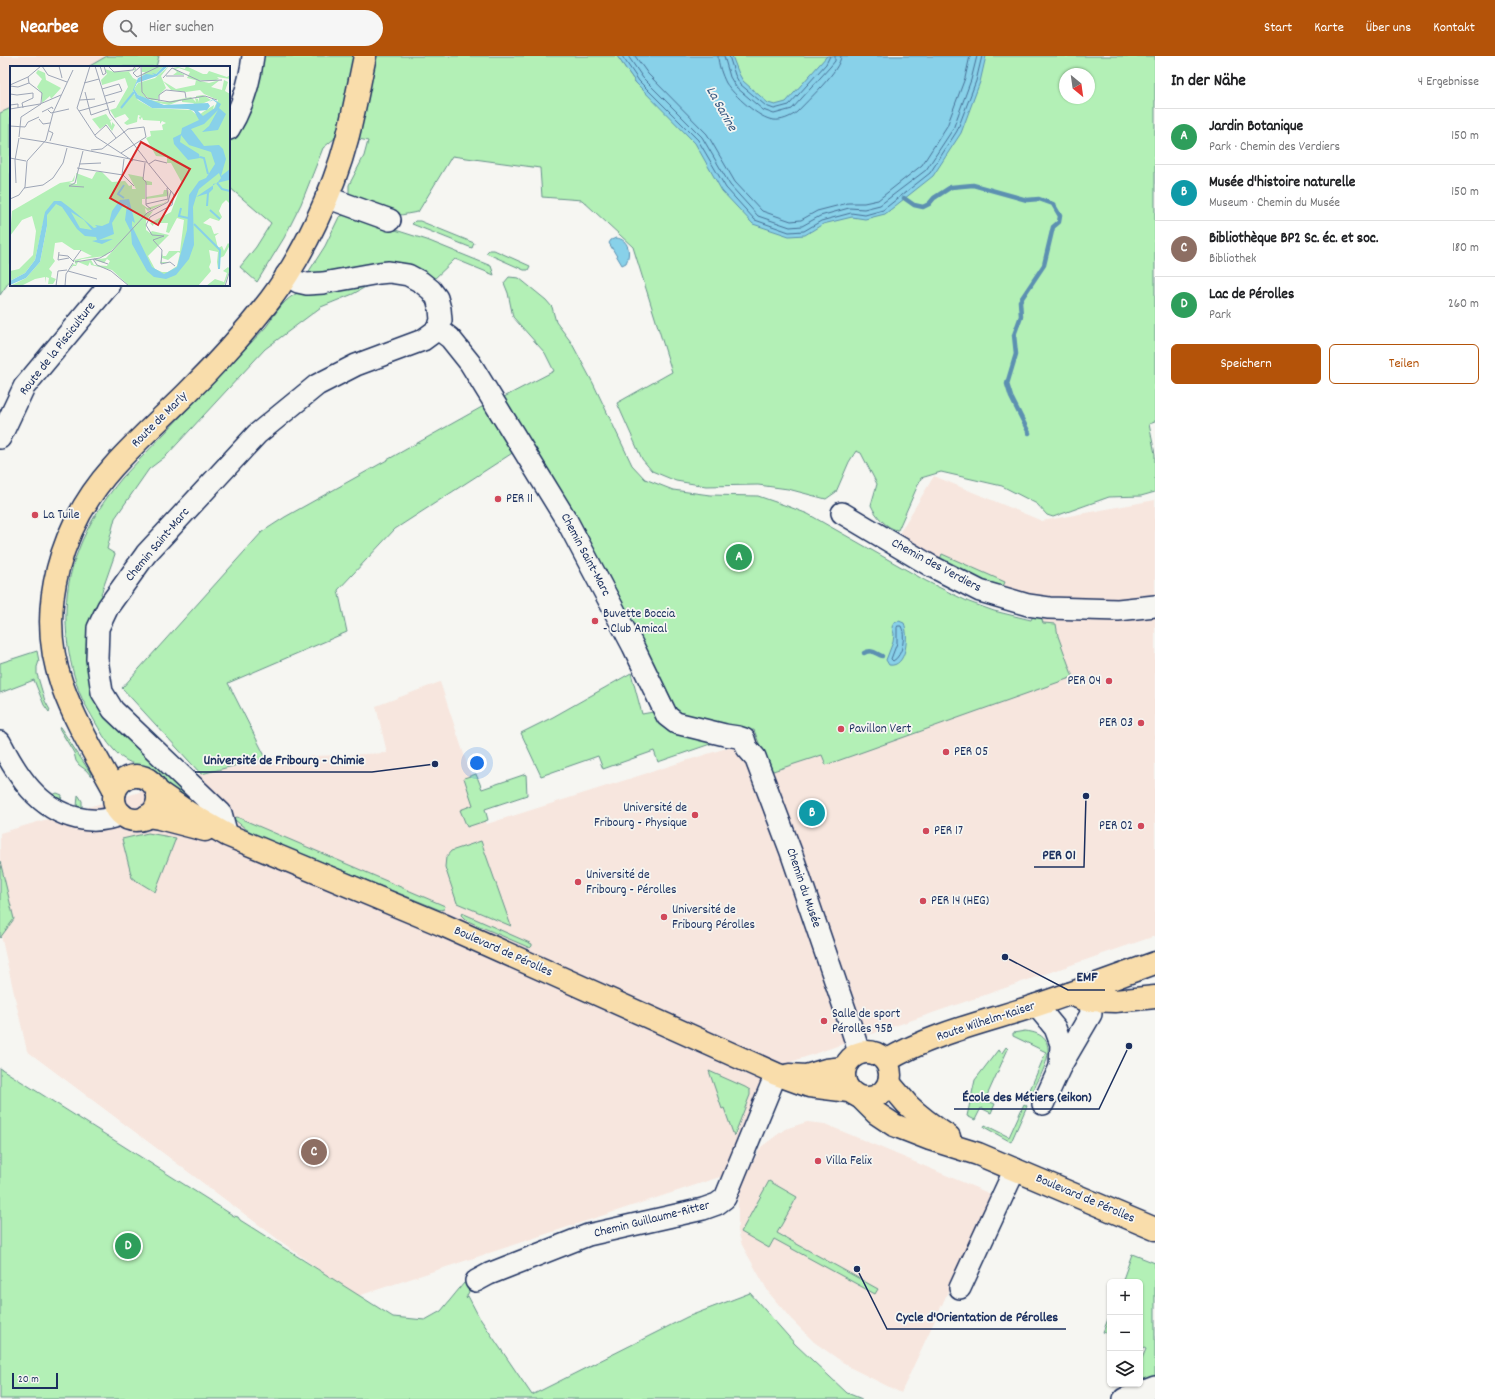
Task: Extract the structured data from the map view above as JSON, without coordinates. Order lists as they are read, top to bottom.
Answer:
{
  "streets": {
    "main road": ["Route de Marly", "Boulevard de Pérolles", "Route Wilhelm-Kaiser"],
    "street": [
      "Route de la Pisciculture",
      "Chemin Saint-Marc",
      "Chemin des Verdiers",
      "Chemin du Musée",
      "Chemin Guillaume-Ritter"
    ]
  },
  "crossings": [
    ["Chemin Saint-Marc", "Chemin du Musée"],
    ["Chemin Saint-Marc", "Boulevard de Pérolles"],
    ["Chemin du Musée", "Boulevard de Pérolles"],
    ["Chemin du Musée", "Route Wilhelm-Kaiser"],
    ["Boulevard de Pérolles", "Route Wilhelm-Kaiser"],
    ["Boulevard de Pérolles", "Chemin Guillaume-Ritter"]
  ],
  "water": ["La Sarine"],
  "places": [
    "PER 11",
    "La Tuile",
    "Buvette Boccia - Club Amical",
    "PER 04",
    "PER 03",
    "Pavillon Vert",
    "PER 05",
    "Université de Fribourg - Chimie",
    "PER 01",
    "Université de Fribourg - Physique",
    "PER 02",
    "PER 17",
    "Université de Fribourg - Pérolles",
    "PER 14 (HEG)",
    "Université de Fribourg Pérolles",
    "EMF",
    "Salle de sport Pérolles 95B",
    "École des Métiers (eikon)",
    "Villa Felix",
    "Cycle d'Orientation de Pérolles"
  ],
  "scale_bar": "20 m",
  "north": "bottom right",
  "page": {
    "header": "Nearbee",
    "search": "Hier suchen",
    "nav": [
      "Start",
      "Karte",
      "Über uns",
      "Kontakt"
    ],
    "heading": ["In der Nähe", "4 Ergebnisse"],
    "list": [
      {
        "mark": "A",
        "name": "Jardin Botanique",
        "note": "Park · Chemin des Verdiers",
        "value": "150 m"
      },
      {
        "mark": "B",
        "name": "Musée d'histoire naturelle",
        "note": "Museum · Chemin du Musée",
        "value": "150 m"
      },
      {
        "mark": "C",
        "name": "Bibliothèque BP2 Sc. éc. et soc.",
        "note": "Bibliothek",
        "value": "180 m"
      },
      {
        "mark": "D",
        "name": "Lac de Pérolles",
        "note": "Park",
        "value": "260 m"
      }
    ],
    "buttons": ["Speichern", "Teilen"],
    "pins": [
      "A",
      "B",
      "C",
      "D"
    ],
    "map_buttons": ["+", "−"],
    "scale": "20 m"
  }
}
